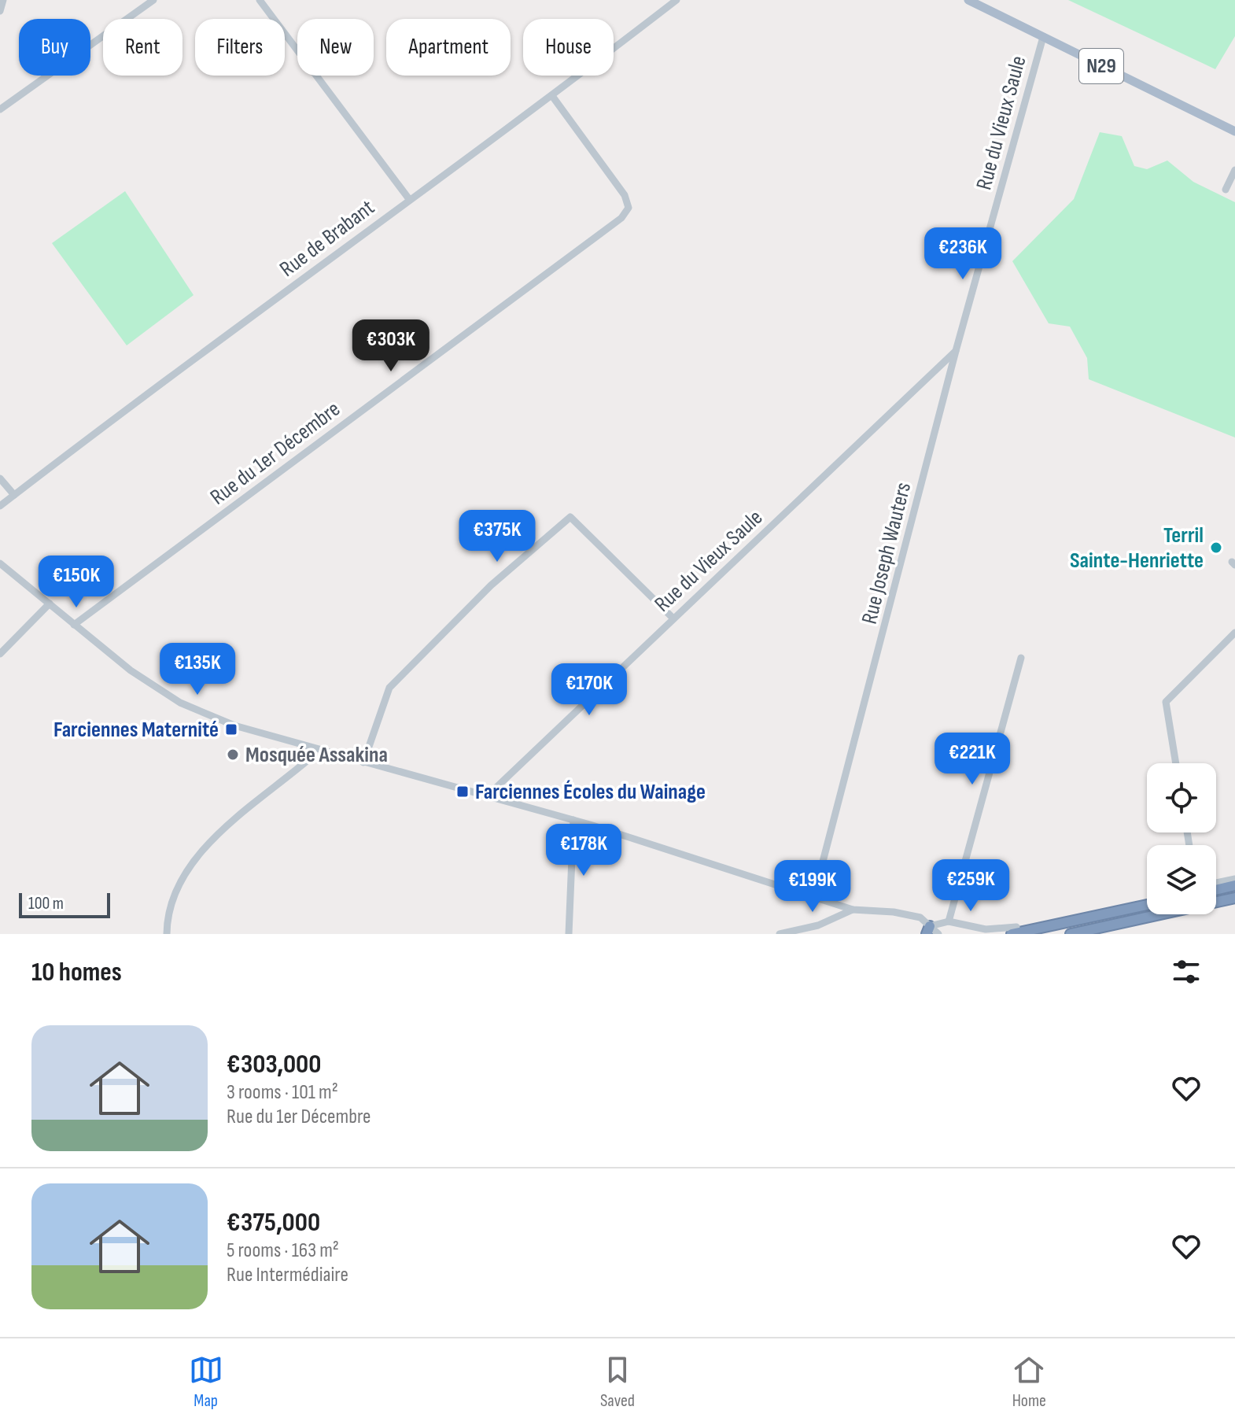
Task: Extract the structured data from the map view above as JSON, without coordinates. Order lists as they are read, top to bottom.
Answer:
{
  "streets": {
    "main road": ["N29"],
    "street": [
      "Rue du Vieux Saule",
      "Rue de Brabant",
      "Rue du 1er Décembre",
      "Rue Joseph Wauters"
    ]
  },
  "crossings": [
    ["N29", "Rue du Vieux Saule"],
    ["Rue du Vieux Saule", "Rue Joseph Wauters"],
    ["Rue de Brabant", "Rue du 1er Décembre"]
  ],
  "places": {
    "other": ["Terril Sainte-Henriette", "Mosquée Assakina"],
    "transit": ["Farciennes Maternité", "Farciennes Écoles du Wainage"]
  },
  "scale_bar": "100 m",
  "page": {
    "chip": [
      "Buy",
      "Rent",
      "Filters",
      "New",
      "Apartment",
      "House"
    ],
    "price": [
      "€236K",
      "€303K",
      "€375K",
      "€150K",
      "€135K",
      "€170K",
      "€221K",
      "€178K",
      "€259K",
      "€199K"
    ],
    "scale": "100 m",
    "heading": "10 homes",
    "list": [
      {
        "name": "€303,000",
        "note": "3 rooms · 101 m² · Rue du 1er Décembre"
      },
      {
        "name": "€375,000",
        "note": "5 rooms · 163 m² · Rue Intermédiaire"
      }
    ],
    "tabs": ["Map", "Saved", "Home"]
  }
}
